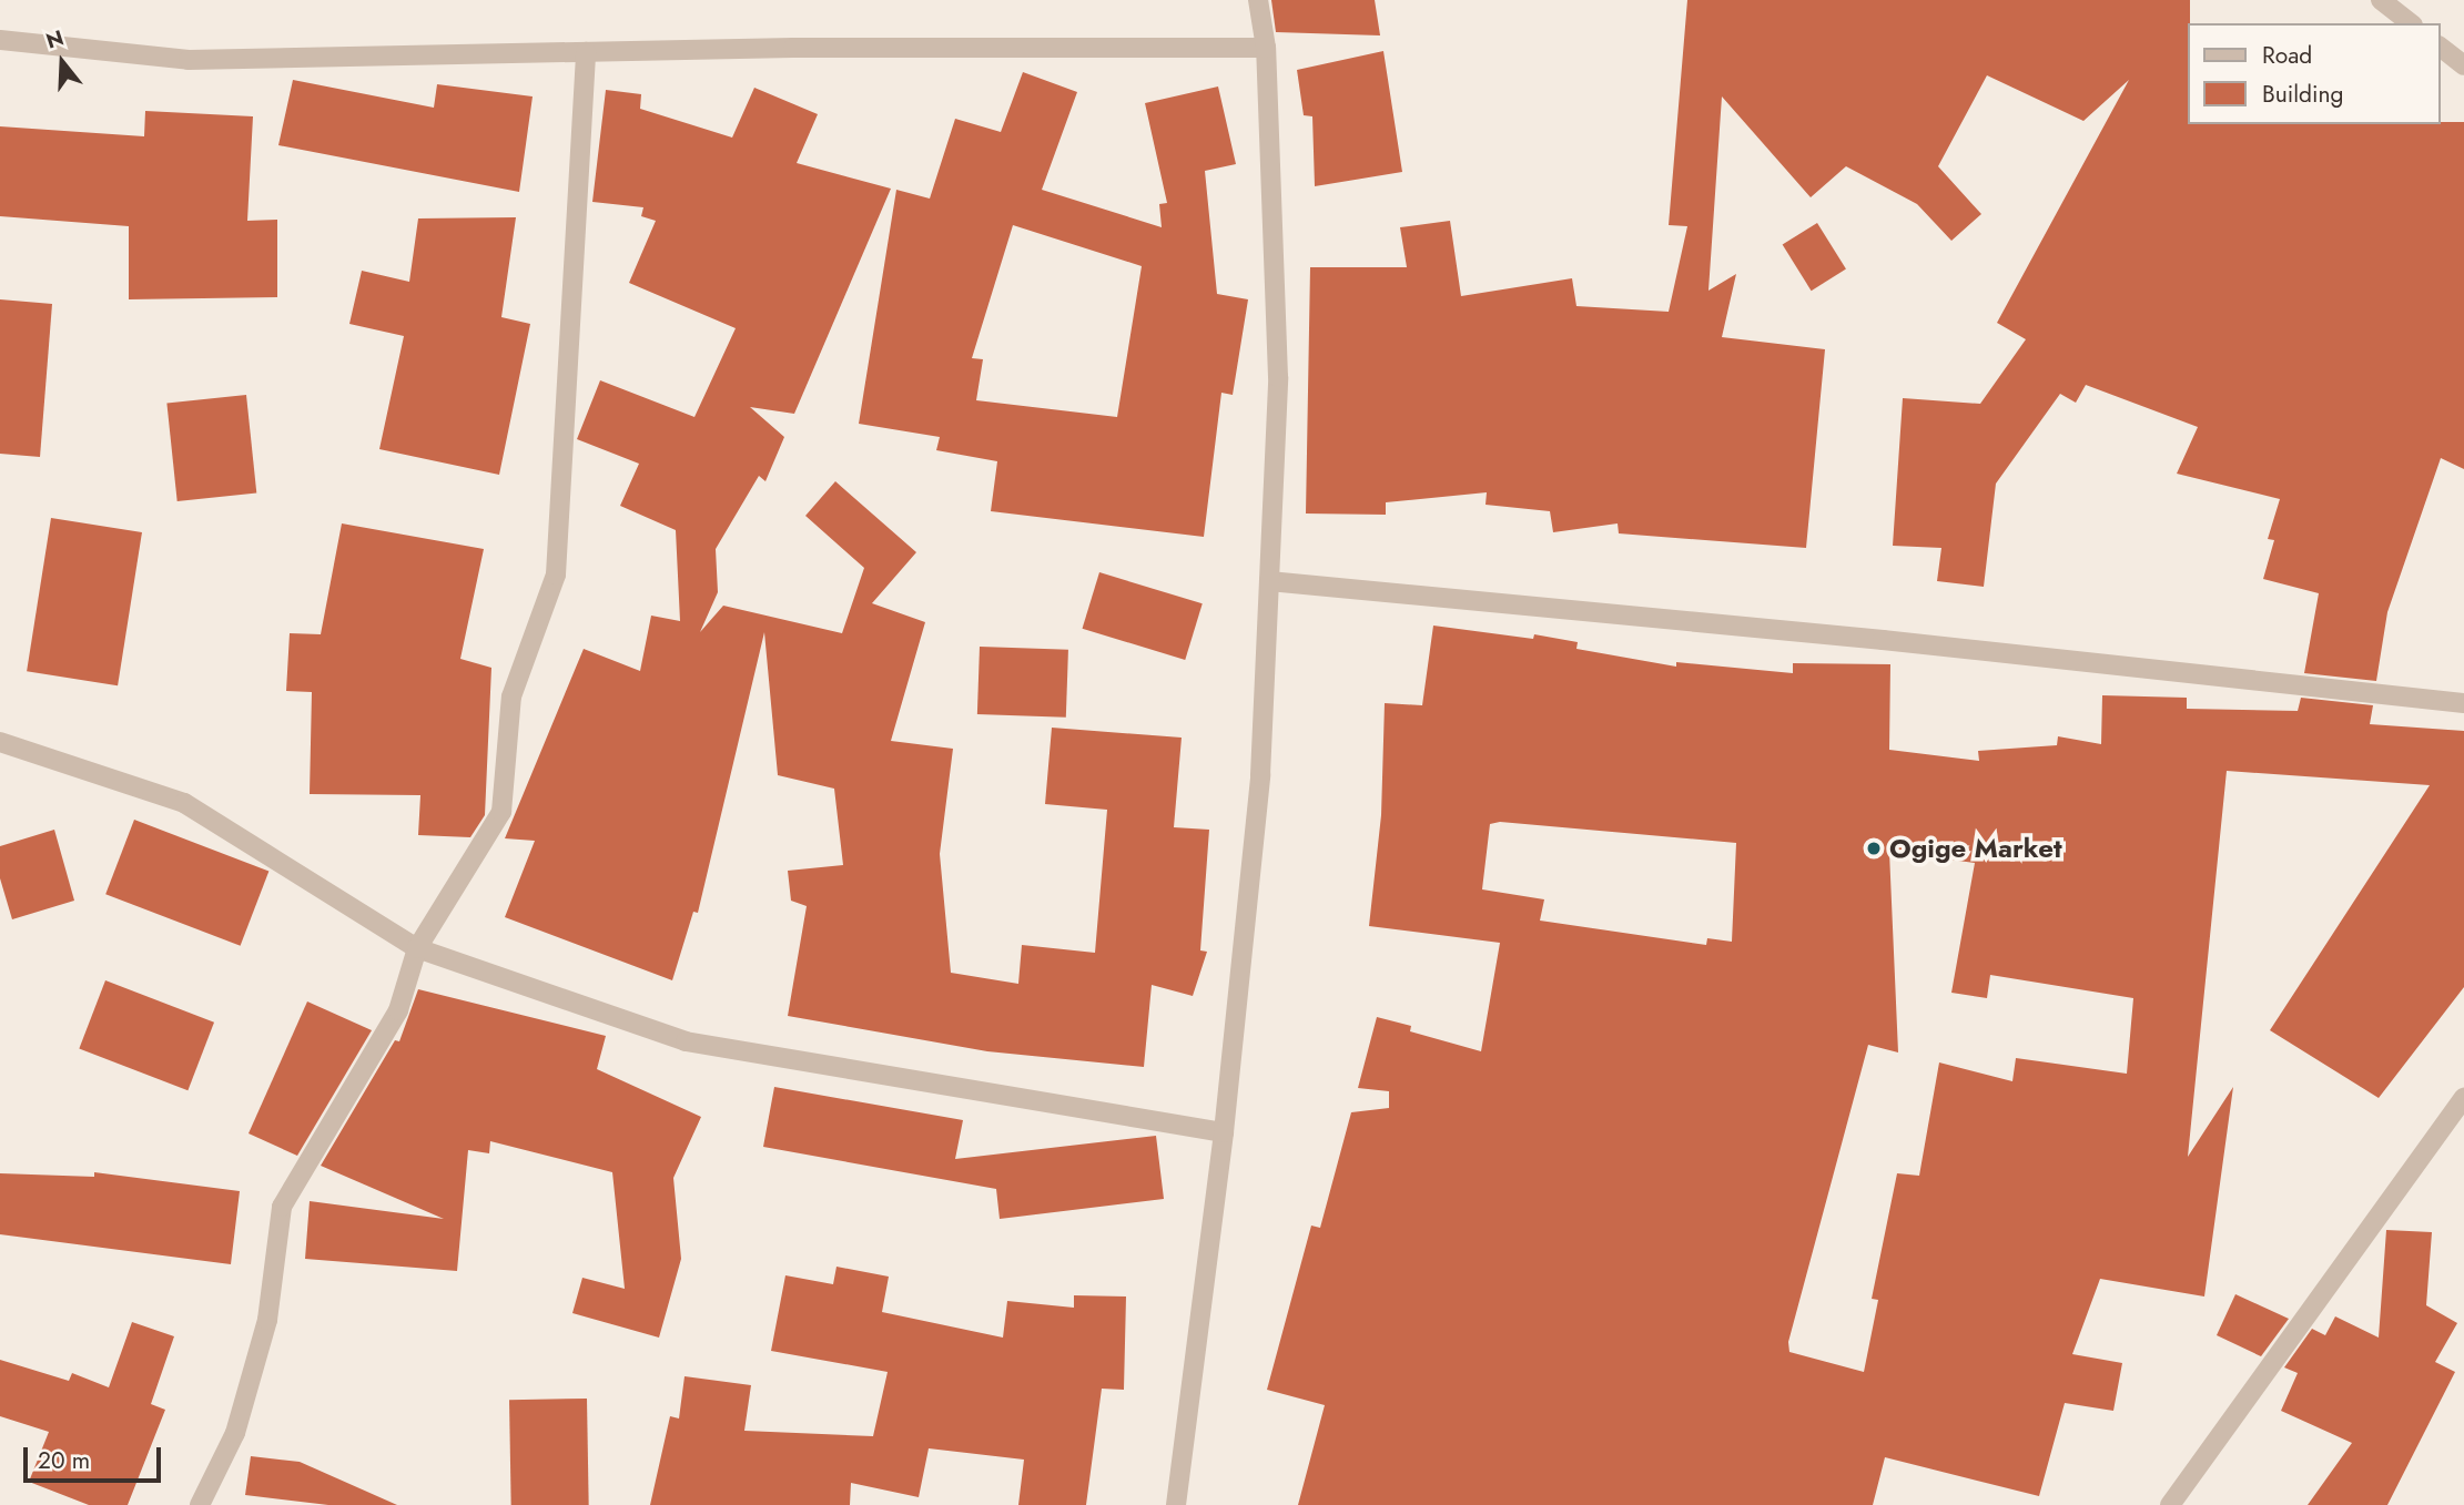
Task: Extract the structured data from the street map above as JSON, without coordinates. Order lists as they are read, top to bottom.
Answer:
{
  "places": ["Ogige Market"],
  "legend": ["Road", "Building"],
  "scale_bar": "20 m",
  "north": "top"
}
